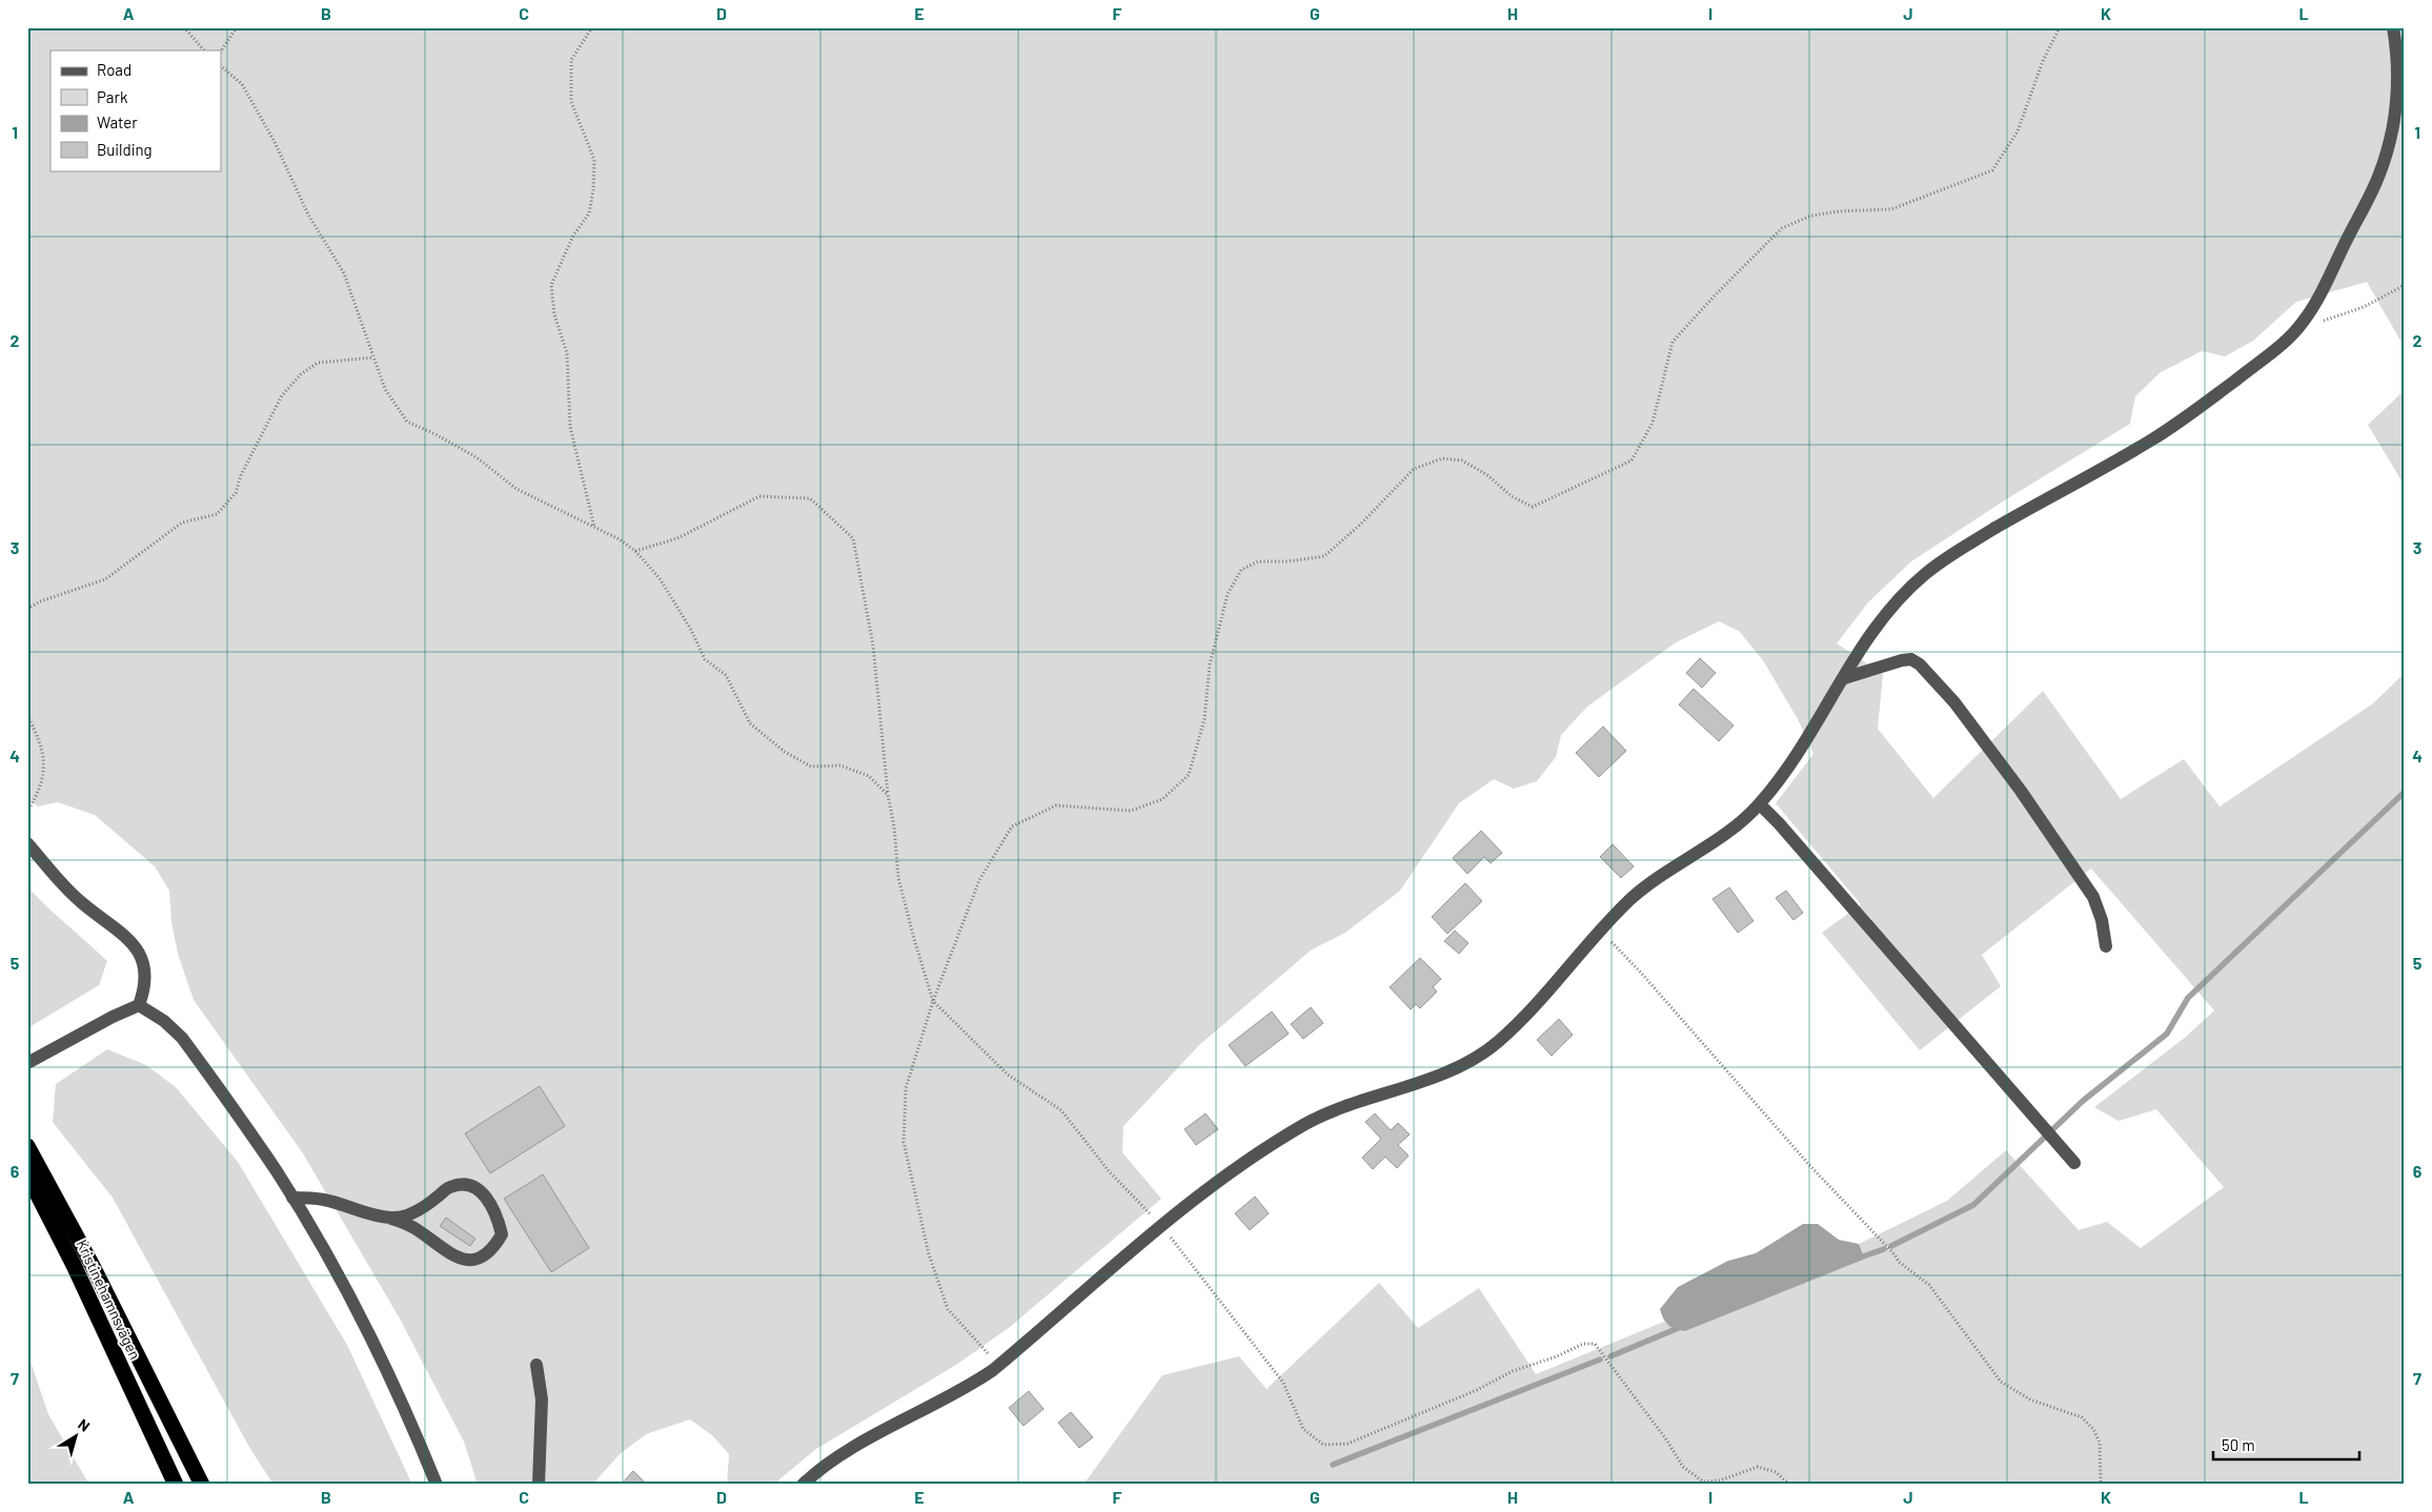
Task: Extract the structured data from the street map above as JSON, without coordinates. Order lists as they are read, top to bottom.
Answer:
{
  "streets": {
    "highway": ["Kristinehamnsvägen"]
  },
  "legend": [
    "Road",
    "Park",
    "Water",
    "Building"
  ],
  "scale_bar": "50 m",
  "north": "top right",
  "grid": {
    "columns": [
      "A",
      "B",
      "C",
      "D",
      "E",
      "F",
      "G",
      "H",
      "I",
      "J",
      "K",
      "L"
    ],
    "rows": [
      "1",
      "2",
      "3",
      "4",
      "5",
      "6",
      "7"
    ]
  }
}
